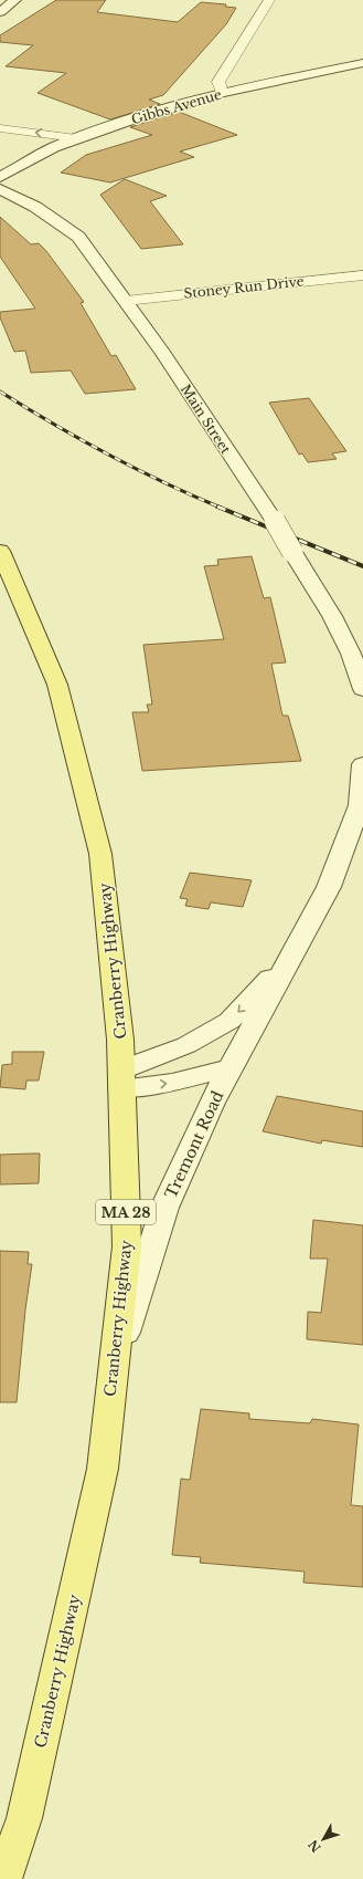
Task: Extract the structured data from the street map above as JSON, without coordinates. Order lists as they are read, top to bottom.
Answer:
{
  "streets": {
    "main road": [
      "Gibbs Avenue",
      "Main Street",
      "Cranberry Highway",
      "Tremont Road",
      "MA 28"
    ],
    "street": ["Stoney Run Drive"]
  },
  "crossings": [
    ["Stoney Run Drive", "Main Street"],
    ["Cranberry Highway", "Tremont Road"]
  ],
  "north": "bottom left"
}
